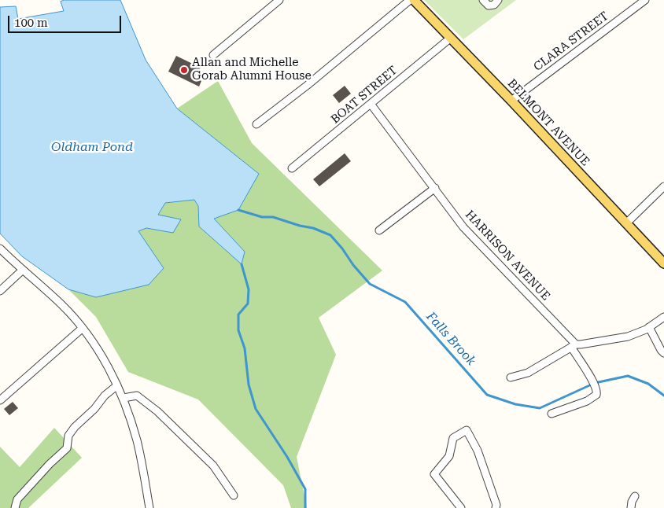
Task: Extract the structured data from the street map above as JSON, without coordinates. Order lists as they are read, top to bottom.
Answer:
{
  "streets": {
    "main road": ["BELMONT AVENUE"],
    "street": ["CLARA STREET", "BOAT STREET", "HARRISON AVENUE"]
  },
  "crossings": [
    ["CLARA STREET", "BELMONT AVENUE"],
    ["BOAT STREET", "BELMONT AVENUE"],
    ["BOAT STREET", "HARRISON AVENUE"]
  ],
  "water": ["Oldham Pond", "Falls Brook"],
  "places": ["Allan and Michelle Gorab Alumni House"],
  "scale_bar": "100 m"
}
